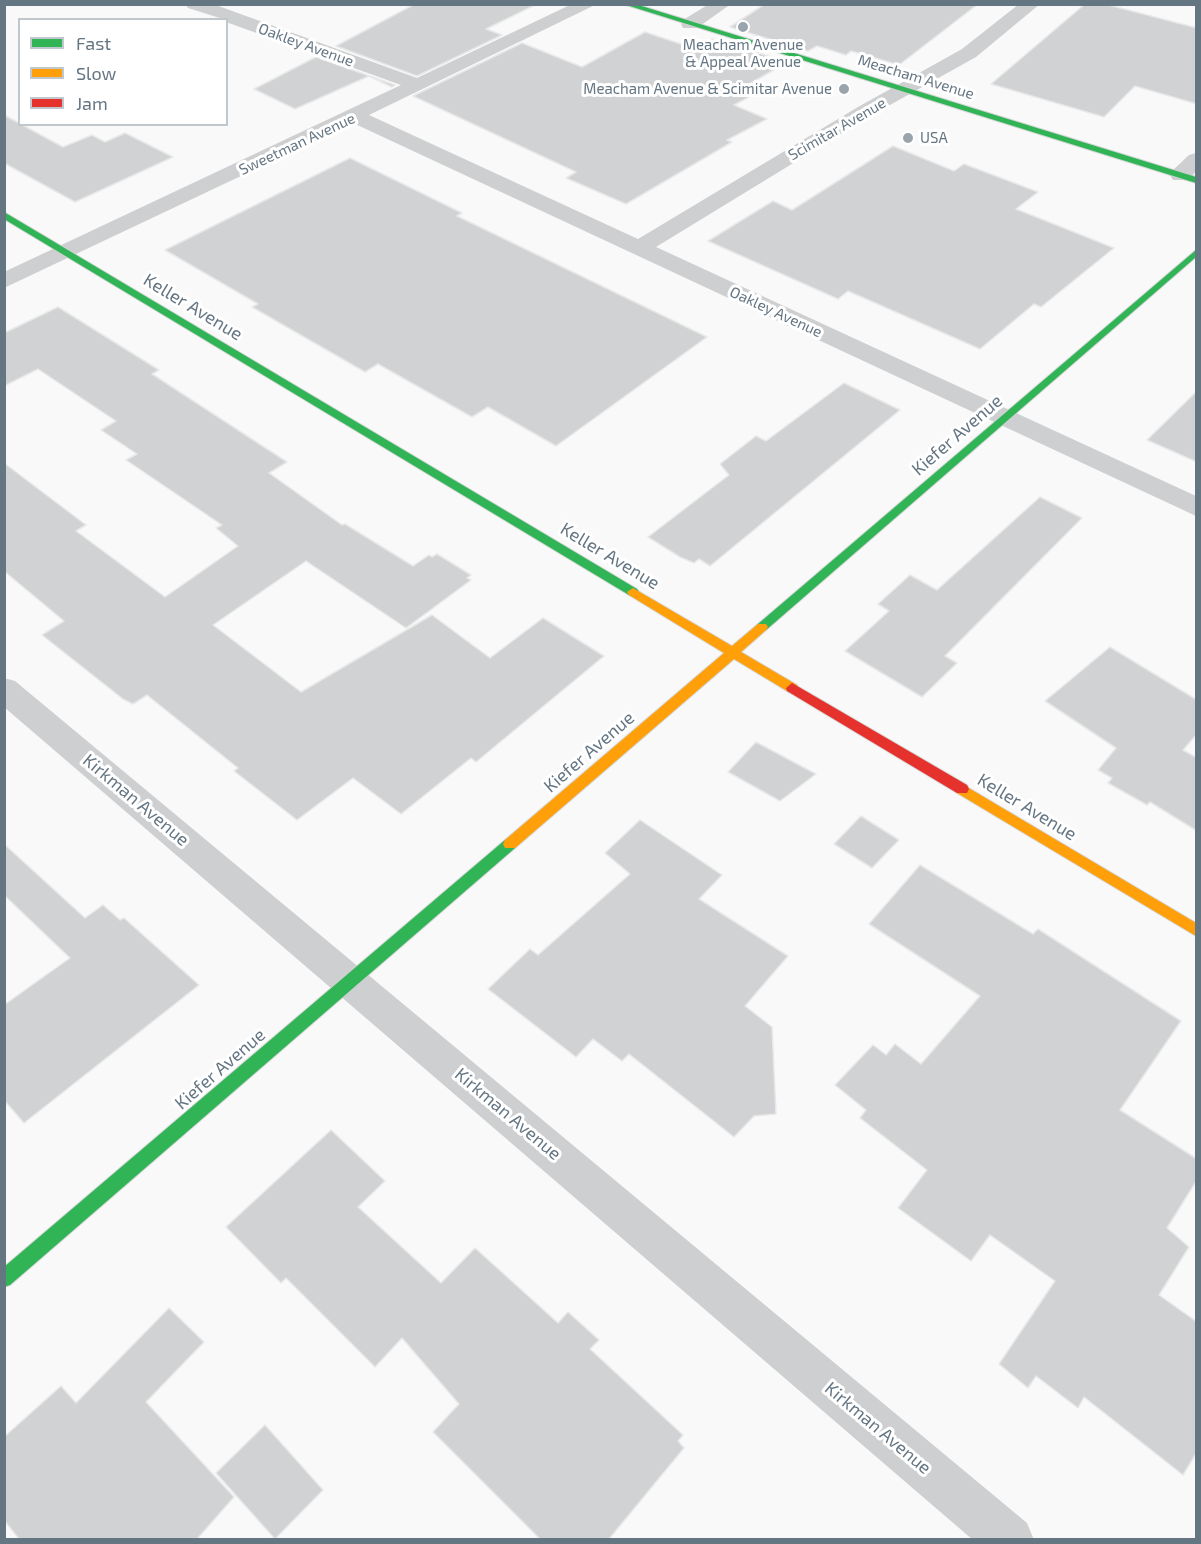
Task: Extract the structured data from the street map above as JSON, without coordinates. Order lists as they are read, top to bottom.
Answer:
{
  "streets": {
    "street": [
      "Oakley Avenue",
      "Meacham Avenue",
      "Scimitar Avenue",
      "Sweetman Avenue",
      "Keller Avenue",
      "Kiefer Avenue",
      "Kirkman Avenue"
    ]
  },
  "crossings": [
    ["Oakley Avenue", "Scimitar Avenue"],
    ["Oakley Avenue", "Sweetman Avenue"],
    ["Oakley Avenue", "Kiefer Avenue"],
    ["Meacham Avenue", "Scimitar Avenue"],
    ["Sweetman Avenue", "Keller Avenue"],
    ["Keller Avenue", "Kiefer Avenue"],
    ["Kiefer Avenue", "Kirkman Avenue"]
  ],
  "places": ["Meacham Avenue & Appeal Avenue", "Meacham Avenue & Scimitar Avenue", "USA"],
  "legend": ["Fast", "Slow", "Jam"]
}
